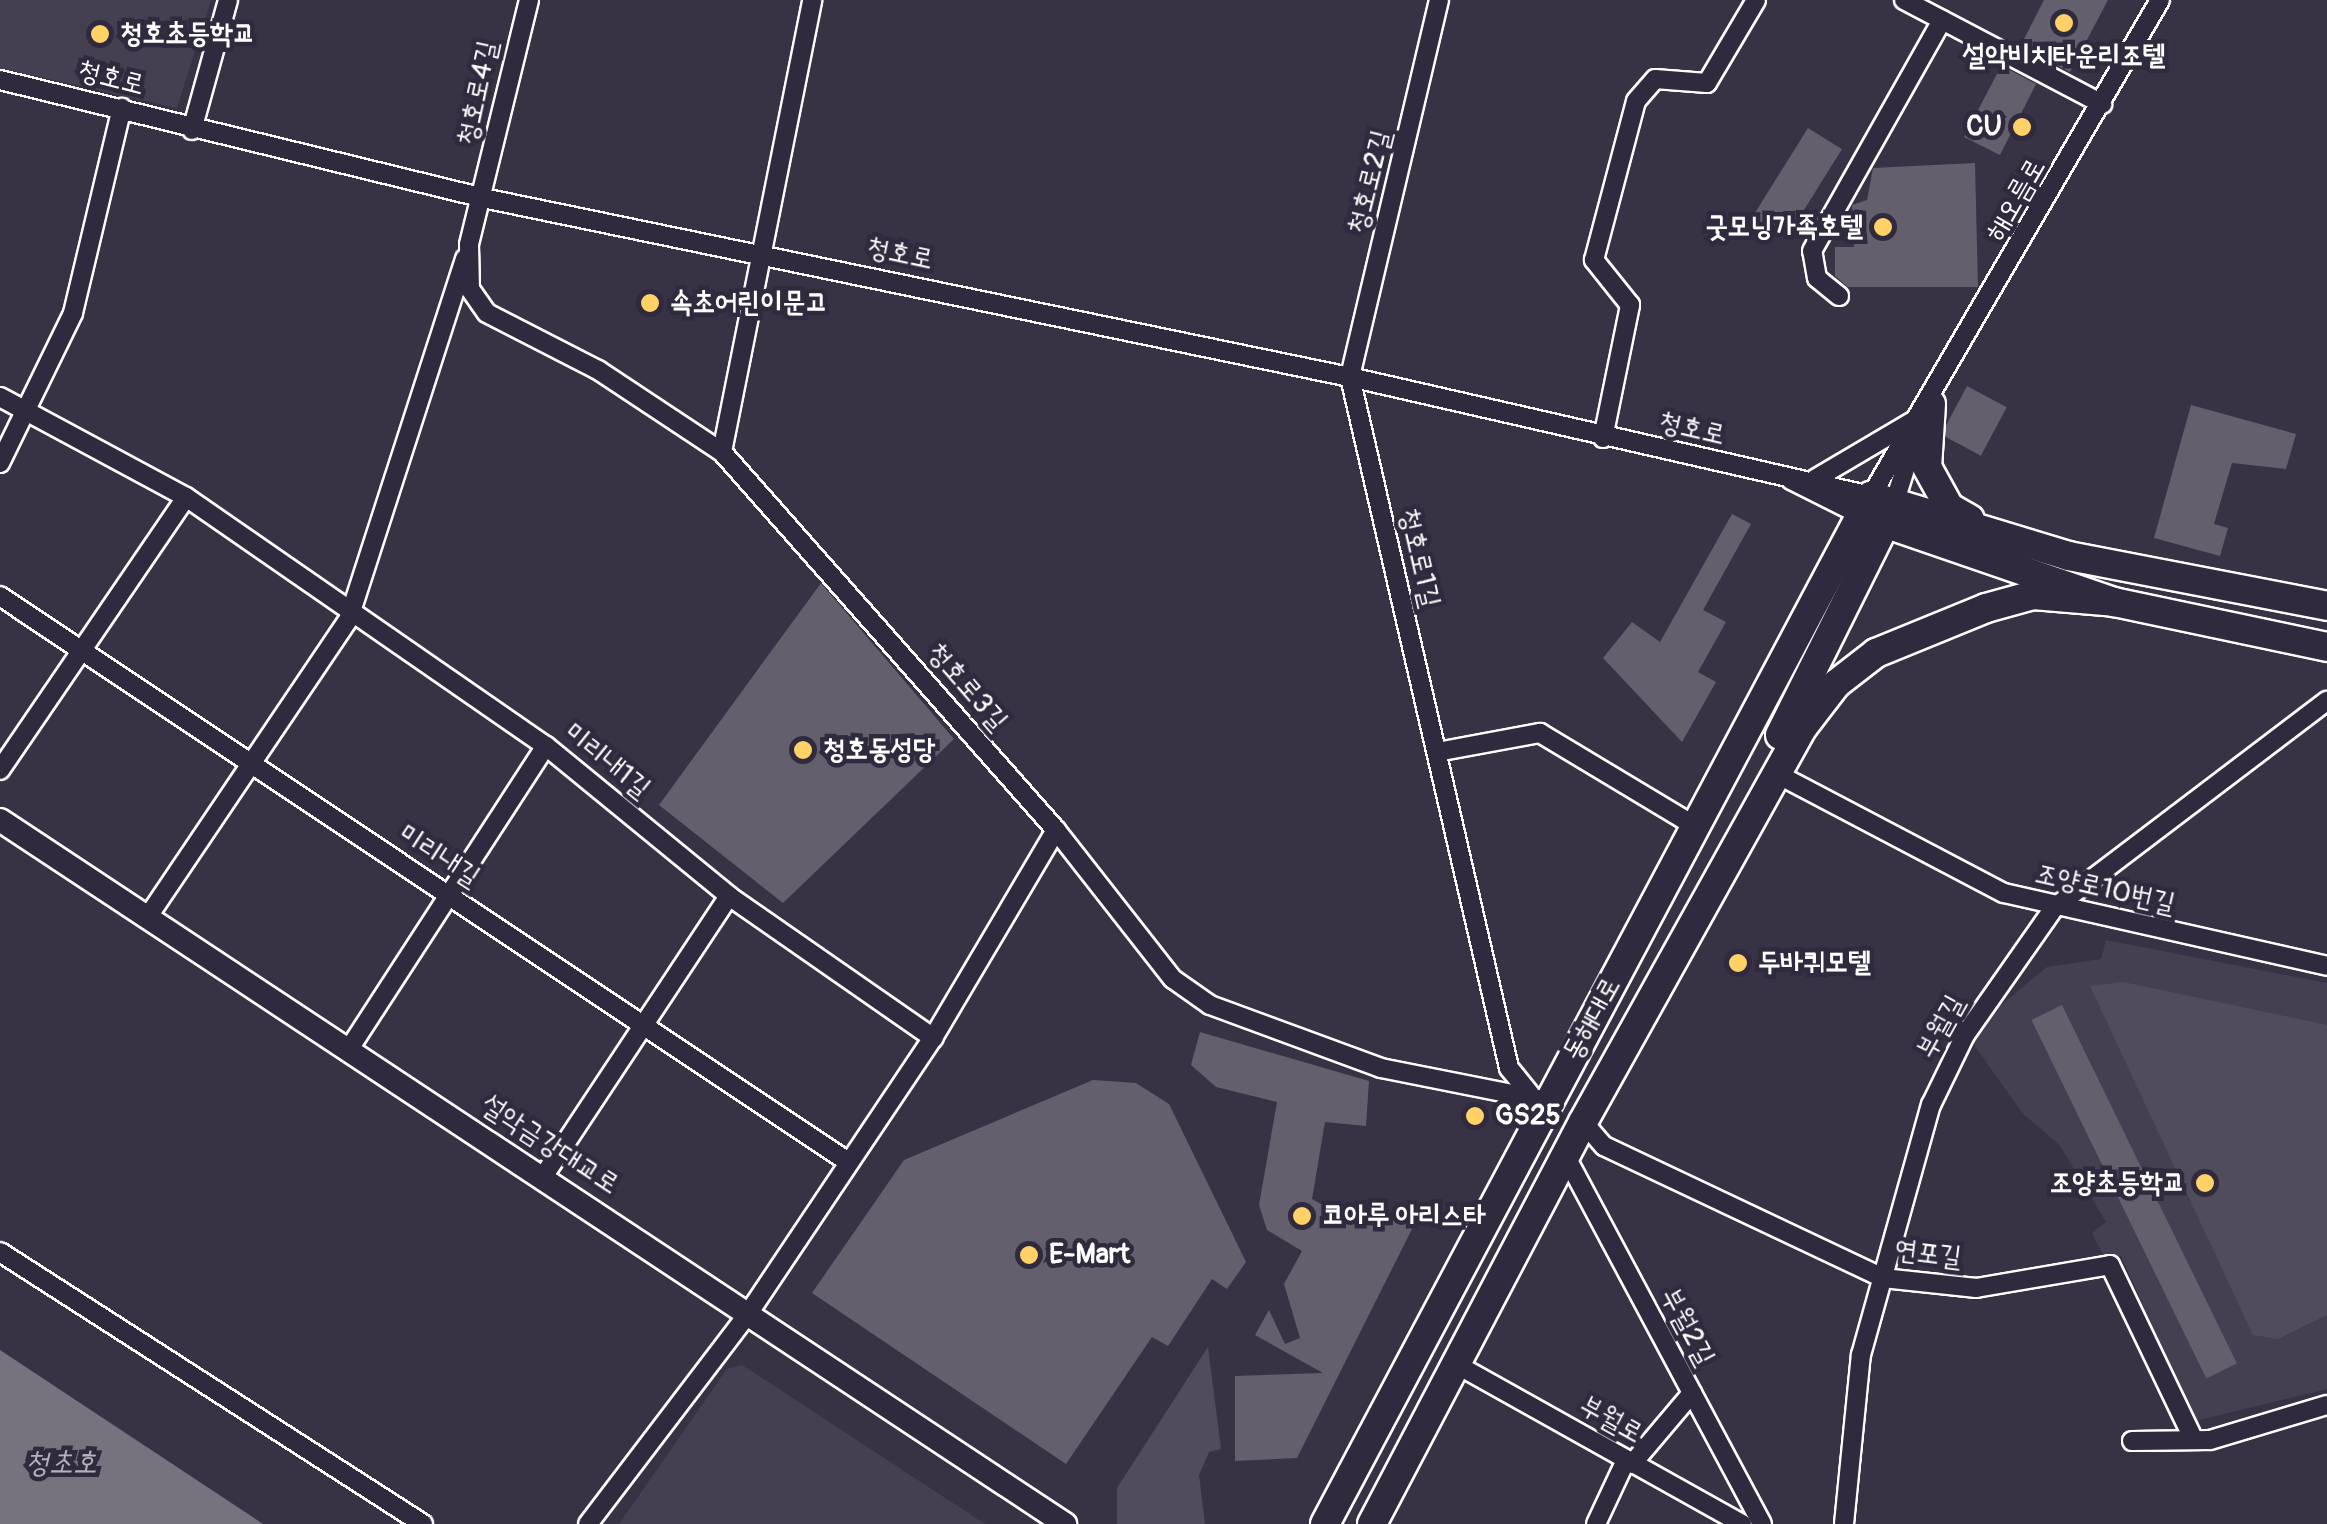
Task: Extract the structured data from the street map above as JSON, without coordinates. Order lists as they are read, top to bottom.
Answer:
{
  "streets": {
    "main road": ["동해대로"],
    "street": [
      "청호로",
      "청호로4길",
      "청호로2길",
      "해오름로",
      "청호로1길",
      "청호로3길",
      "미리내1길",
      "미리내길",
      "조양로10번길",
      "부월길",
      "설악금강대교로",
      "연포길",
      "부월2길",
      "부월로"
    ]
  },
  "crossings": [
    ["청호로", "청호로4길"],
    ["청호로", "청호로2길"],
    ["청호로", "해오름로"],
    ["청호로", "청호로1길"],
    ["청호로", "청호로3길"],
    ["청호로", "동해대로"],
    ["청호로4길", "청호로3길"],
    ["청호로2길", "청호로1길"],
    ["해오름로", "동해대로"],
    ["청호로1길", "청호로3길"],
    ["청호로1길", "동해대로"],
    ["청호로3길", "동해대로"],
    ["조양로10번길", "동해대로"],
    ["조양로10번길", "부월길"],
    ["동해대로", "연포길"],
    ["동해대로", "부월2길"],
    ["동해대로", "부월로"],
    ["부월길", "연포길"]
  ],
  "water": ["청초호"],
  "places": [
    "설악비치타운리조텔",
    "청호초등학교",
    "CU",
    "굿모닝가족호텔",
    "속초어린이문고",
    "청호동성당",
    "두바퀴모텔",
    "GS25",
    "조양초등학교",
    "코아루 아리스타",
    "E-Mart"
  ]
}
